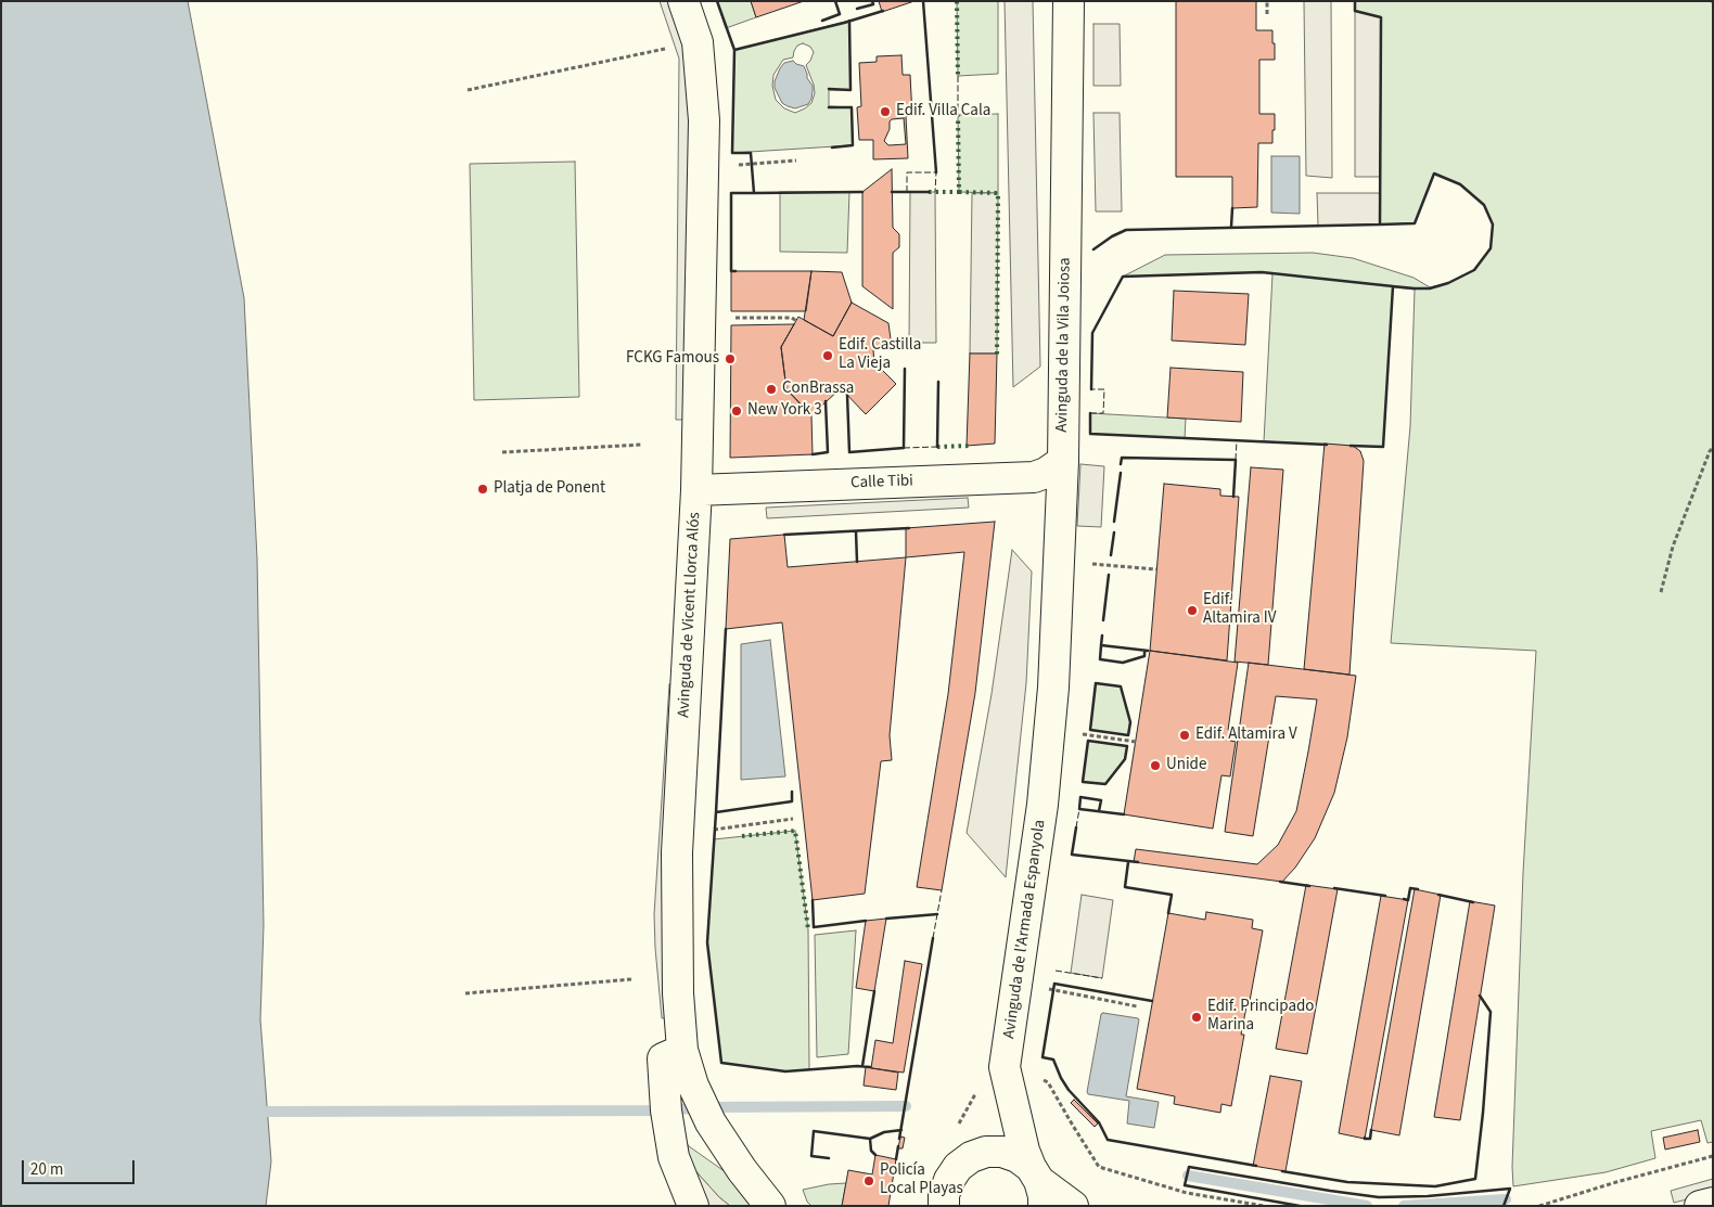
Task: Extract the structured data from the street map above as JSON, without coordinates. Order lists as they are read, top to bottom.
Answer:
{
  "streets": {
    "street": [
      "Avinguda de la Vila Joiosa",
      "Calle Tibi",
      "Avinguda de Vicent Llorca Alós",
      "Avinguda de l'Armada Espanyola"
    ]
  },
  "crossings": [
    ["Avinguda de la Vila Joiosa", "Calle Tibi"],
    ["Avinguda de la Vila Joiosa", "Avinguda de l'Armada Espanyola"],
    ["Calle Tibi", "Avinguda de Vicent Llorca Alós"]
  ],
  "places": [
    "Edif. Villa Cala",
    "Edif. Castilla La Vieja",
    "FCKG Famous",
    "ConBrassa",
    "New York 3",
    "Platja de Ponent",
    "Edif. Altamira IV",
    "Edif. Altamira V",
    "Unide",
    "Edif. Principado Marina",
    "Policía Local Playas"
  ],
  "scale_bar": "20 m"
}
